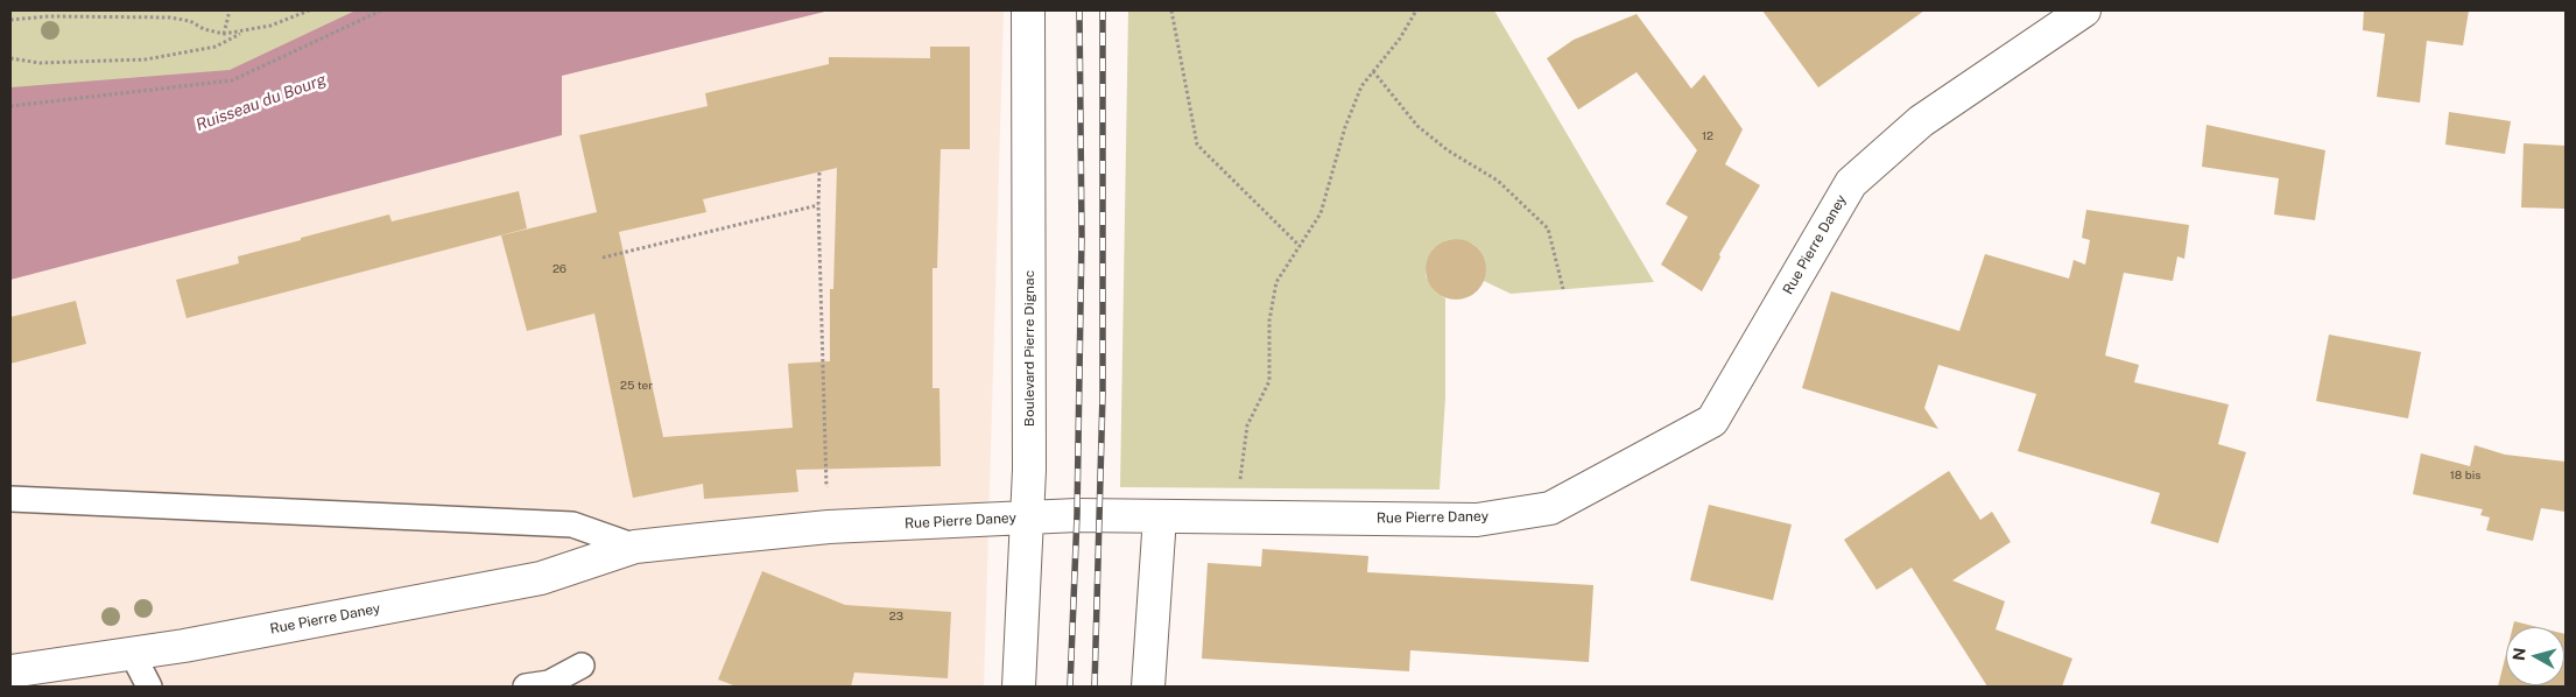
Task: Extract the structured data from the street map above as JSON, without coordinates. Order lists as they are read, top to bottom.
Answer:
{
  "streets": {
    "street": ["Rue Pierre Daney", "Boulevard Pierre Dignac"]
  },
  "crossings": [
    ["Rue Pierre Daney", "Boulevard Pierre Dignac"]
  ],
  "water": ["Ruisseau du Bourg"],
  "house_numbers": [
    "12",
    "26",
    "25 ter",
    "18 bis",
    "23"
  ],
  "north": "left"
}
